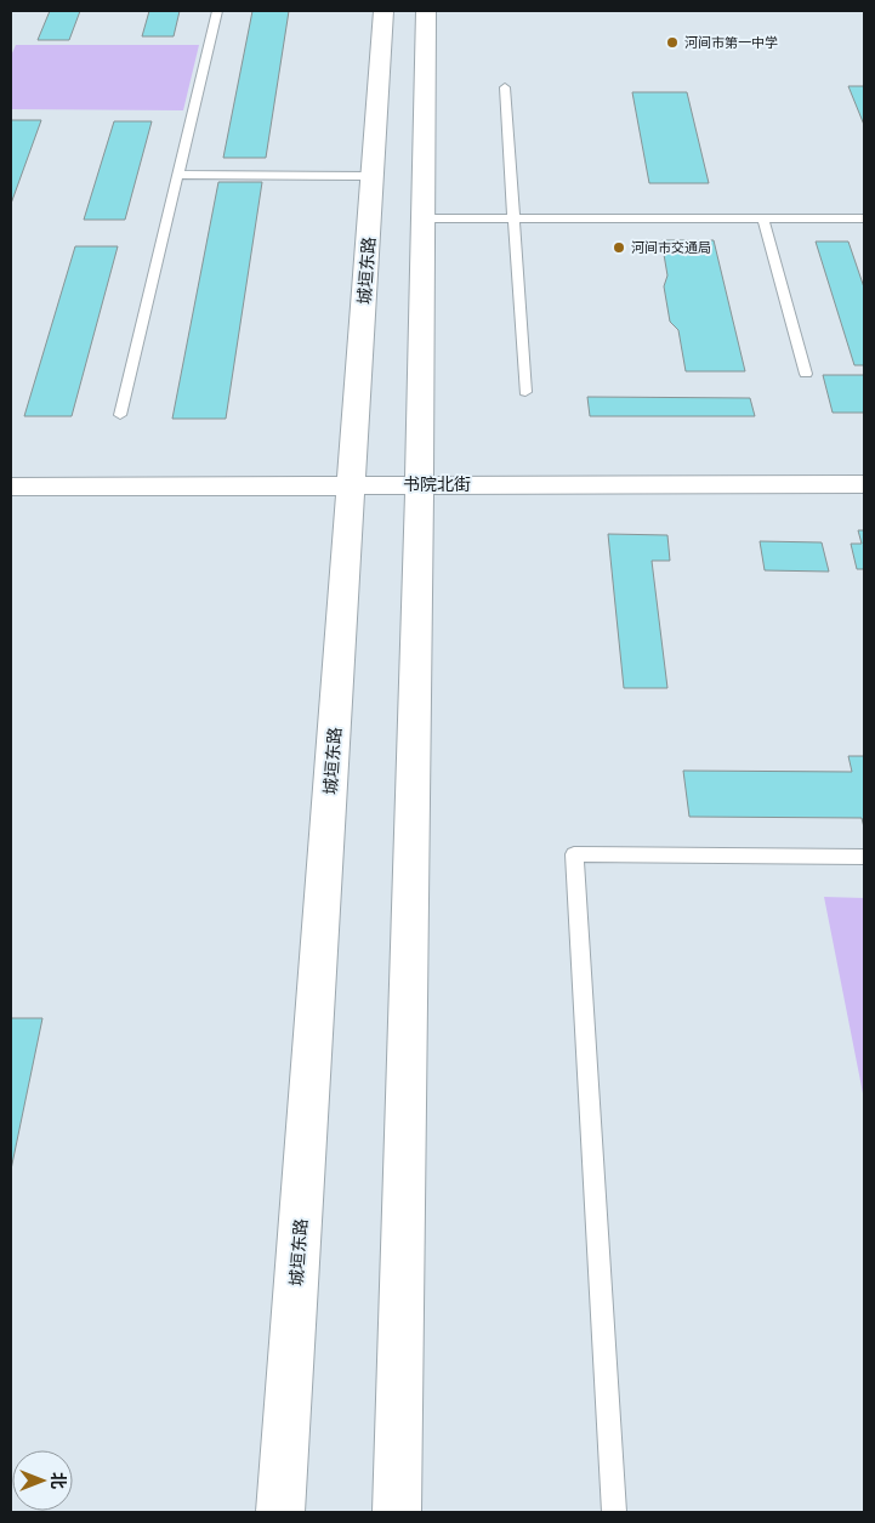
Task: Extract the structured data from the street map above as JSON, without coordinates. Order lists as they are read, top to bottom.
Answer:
{
  "streets": {
    "main road": ["城垣东路", "书院北街"]
  },
  "crossings": [
    ["城垣东路", "书院北街"]
  ],
  "places": ["河间市第一中学", "河间市交通局"],
  "north": "right"
}
